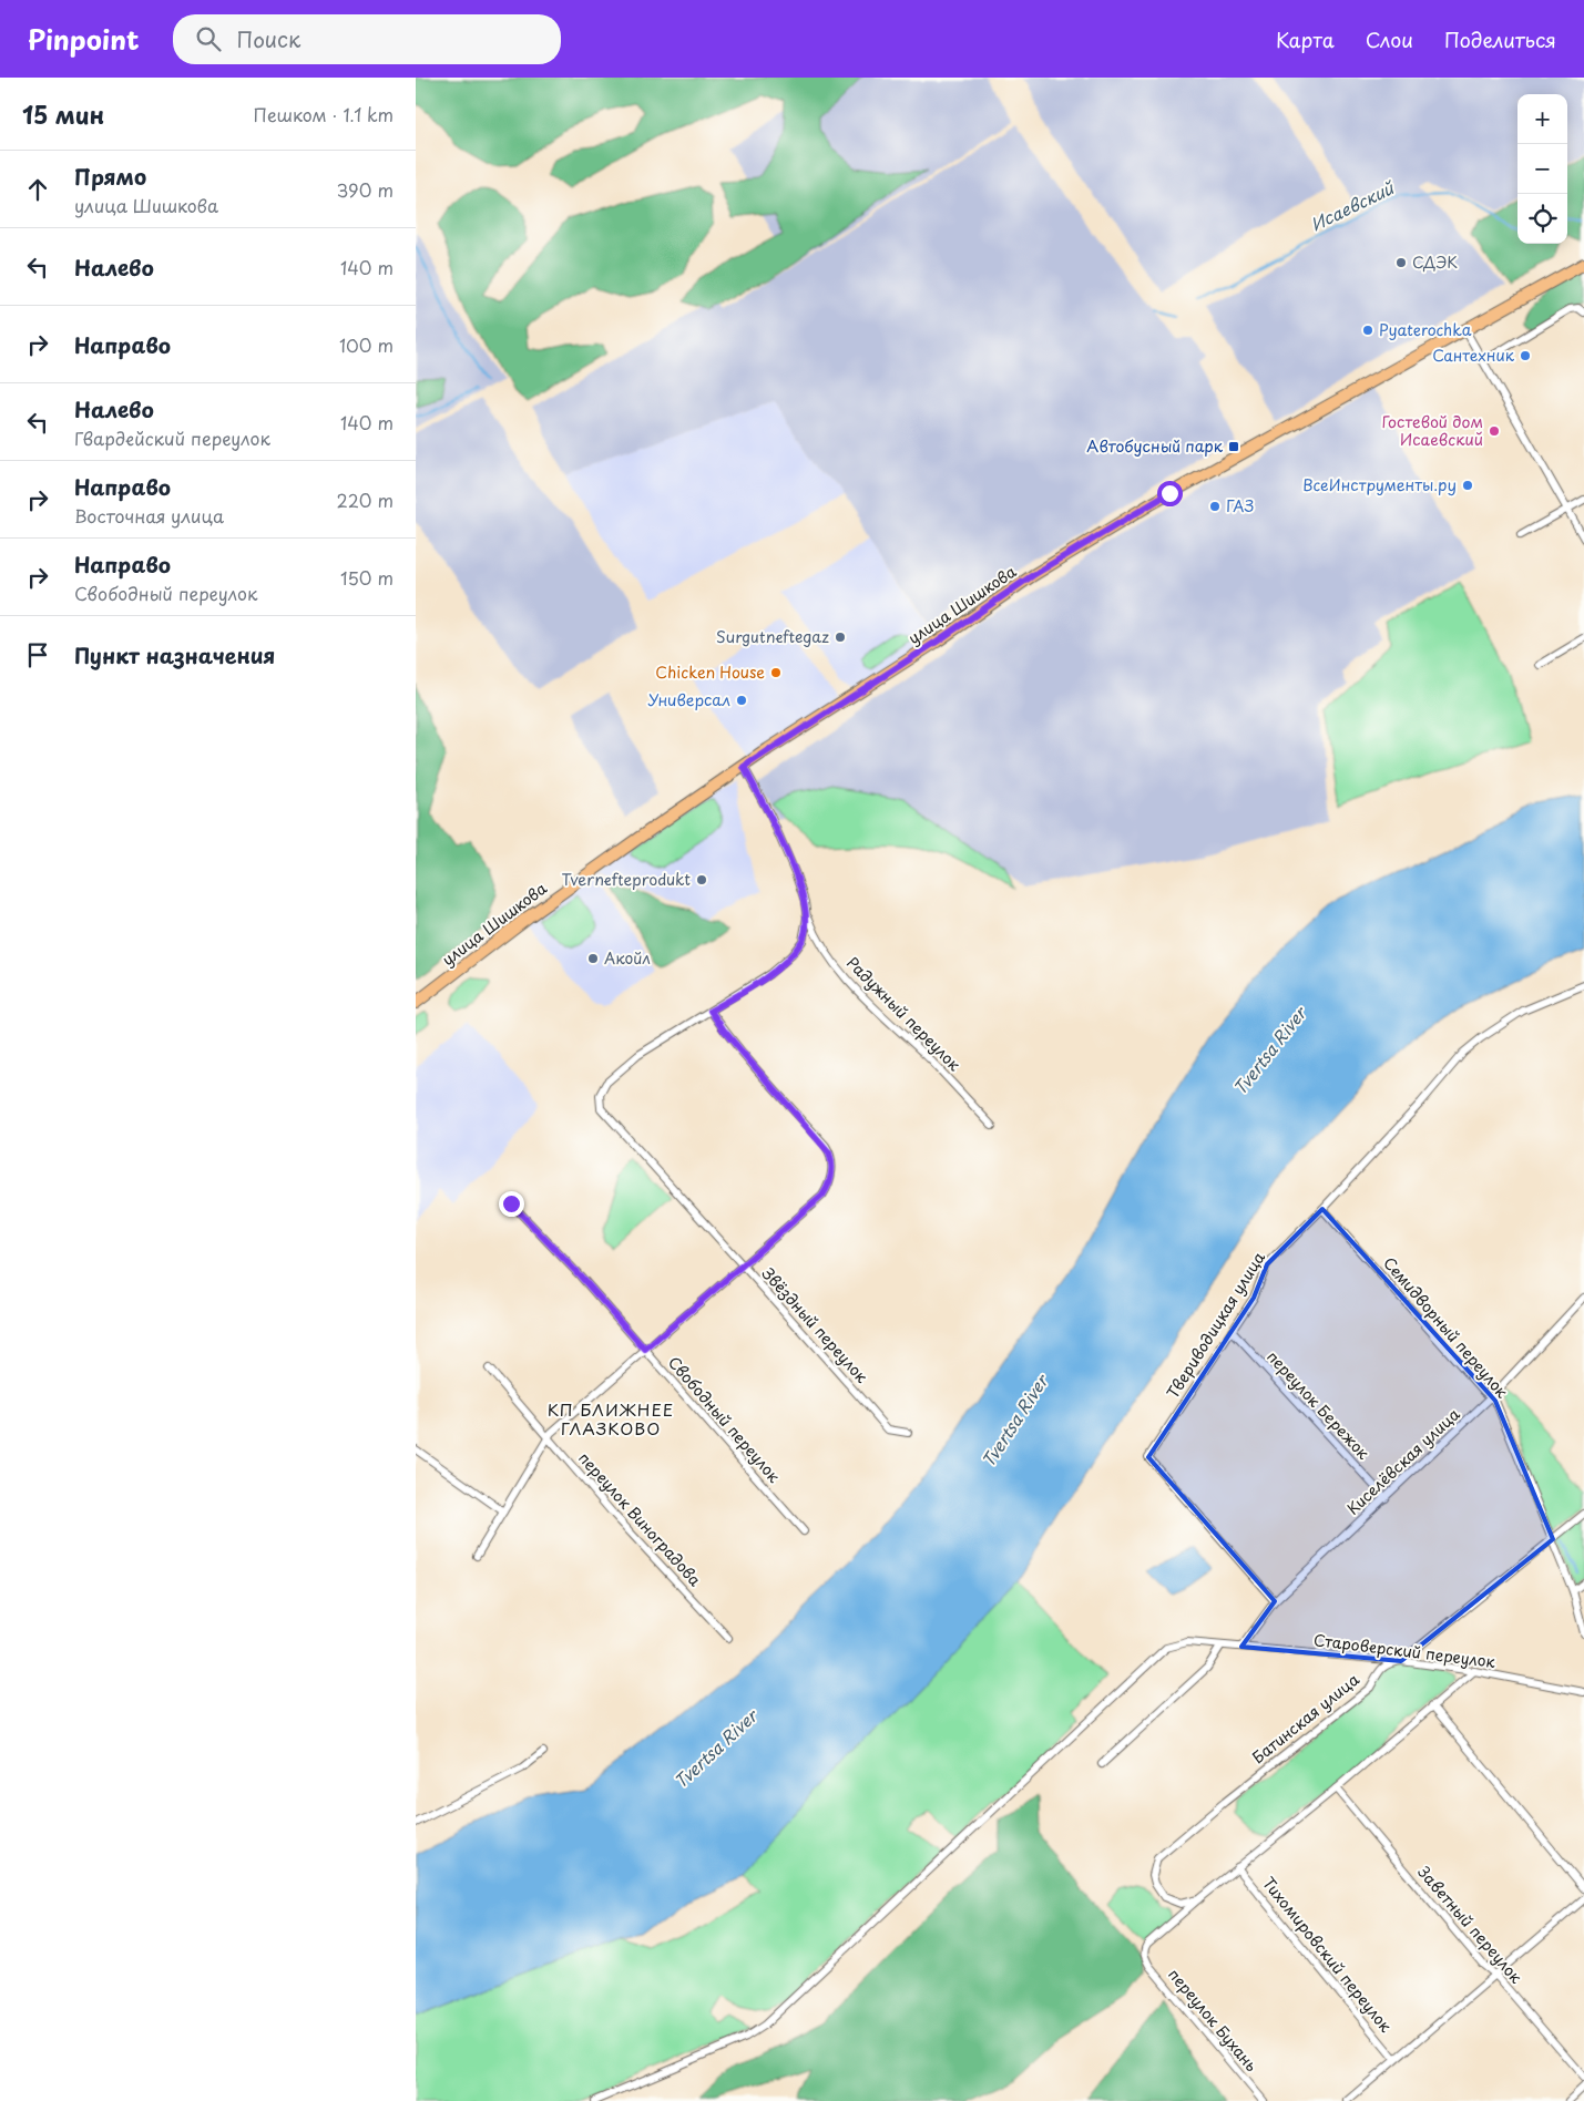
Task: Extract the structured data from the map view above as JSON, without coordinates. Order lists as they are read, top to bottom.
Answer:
{
  "streets": {
    "main road": ["улица Шишкова"],
    "street": [
      "Радужный переулок",
      "Звёздный переулок",
      "Твериводицкая улица",
      "Семидворный переулок",
      "переулок Бережок",
      "Свободный переулок",
      "Киселёвская улица",
      "переулок Виноградова",
      "Староверский переулок",
      "Батинская улица",
      "Заветный переулок",
      "Тихомировский переулок",
      "переулок Бухань"
    ]
  },
  "crossings": [
    ["улица Шишкова", "Радужный переулок"],
    ["Твериводицкая улица", "Семидворный переулок"],
    ["Твериводицкая улица", "переулок Бережок"],
    ["Твериводицкая улица", "Киселёвская улица"],
    ["Семидворный переулок", "Киселёвская улица"],
    ["Семидворный переулок", "Батинская улица"],
    ["переулок Бережок", "Киселёвская улица"],
    ["Киселёвская улица", "Староверский переулок"],
    ["Староверский переулок", "Батинская улица"],
    ["Батинская улица", "переулок Бухань"]
  ],
  "districts": ["КП БЛИЖНЕЕ ГЛАЗКОВО"],
  "water": ["Исаевский", "Tvertsa River"],
  "places": {
    "other": [
      "СДЭК",
      "Pyaterochka",
      "Сантехник",
      "Гостевой дом Исаевский",
      "ВсеИнструменты.ру",
      "ГАЗ",
      "Surgutneftegaz",
      "Chicken House",
      "Универсал",
      "Tvernefteprodukt",
      "Акойл"
    ],
    "transit": ["Автобусный парк"]
  },
  "page": {
    "header": "Pinpoint",
    "search": "Поиск",
    "nav": ["Карта", "Слои", "Поделиться"],
    "heading": ["15 мин", "Пешком · 1.1 km"],
    "map_buttons": ["+", "−"],
    "list": [
      ["Прямо", "улица Шишкова", "390 m"],
      ["Налево", "140 m"],
      ["Направо", "100 m"],
      ["Налево", "Гвардейский переулок", "140 m"],
      ["Направо", "Восточная улица", "220 m"],
      ["Направо", "Свободный переулок", "150 m"],
      "Пункт назначения"
    ]
  }
}
